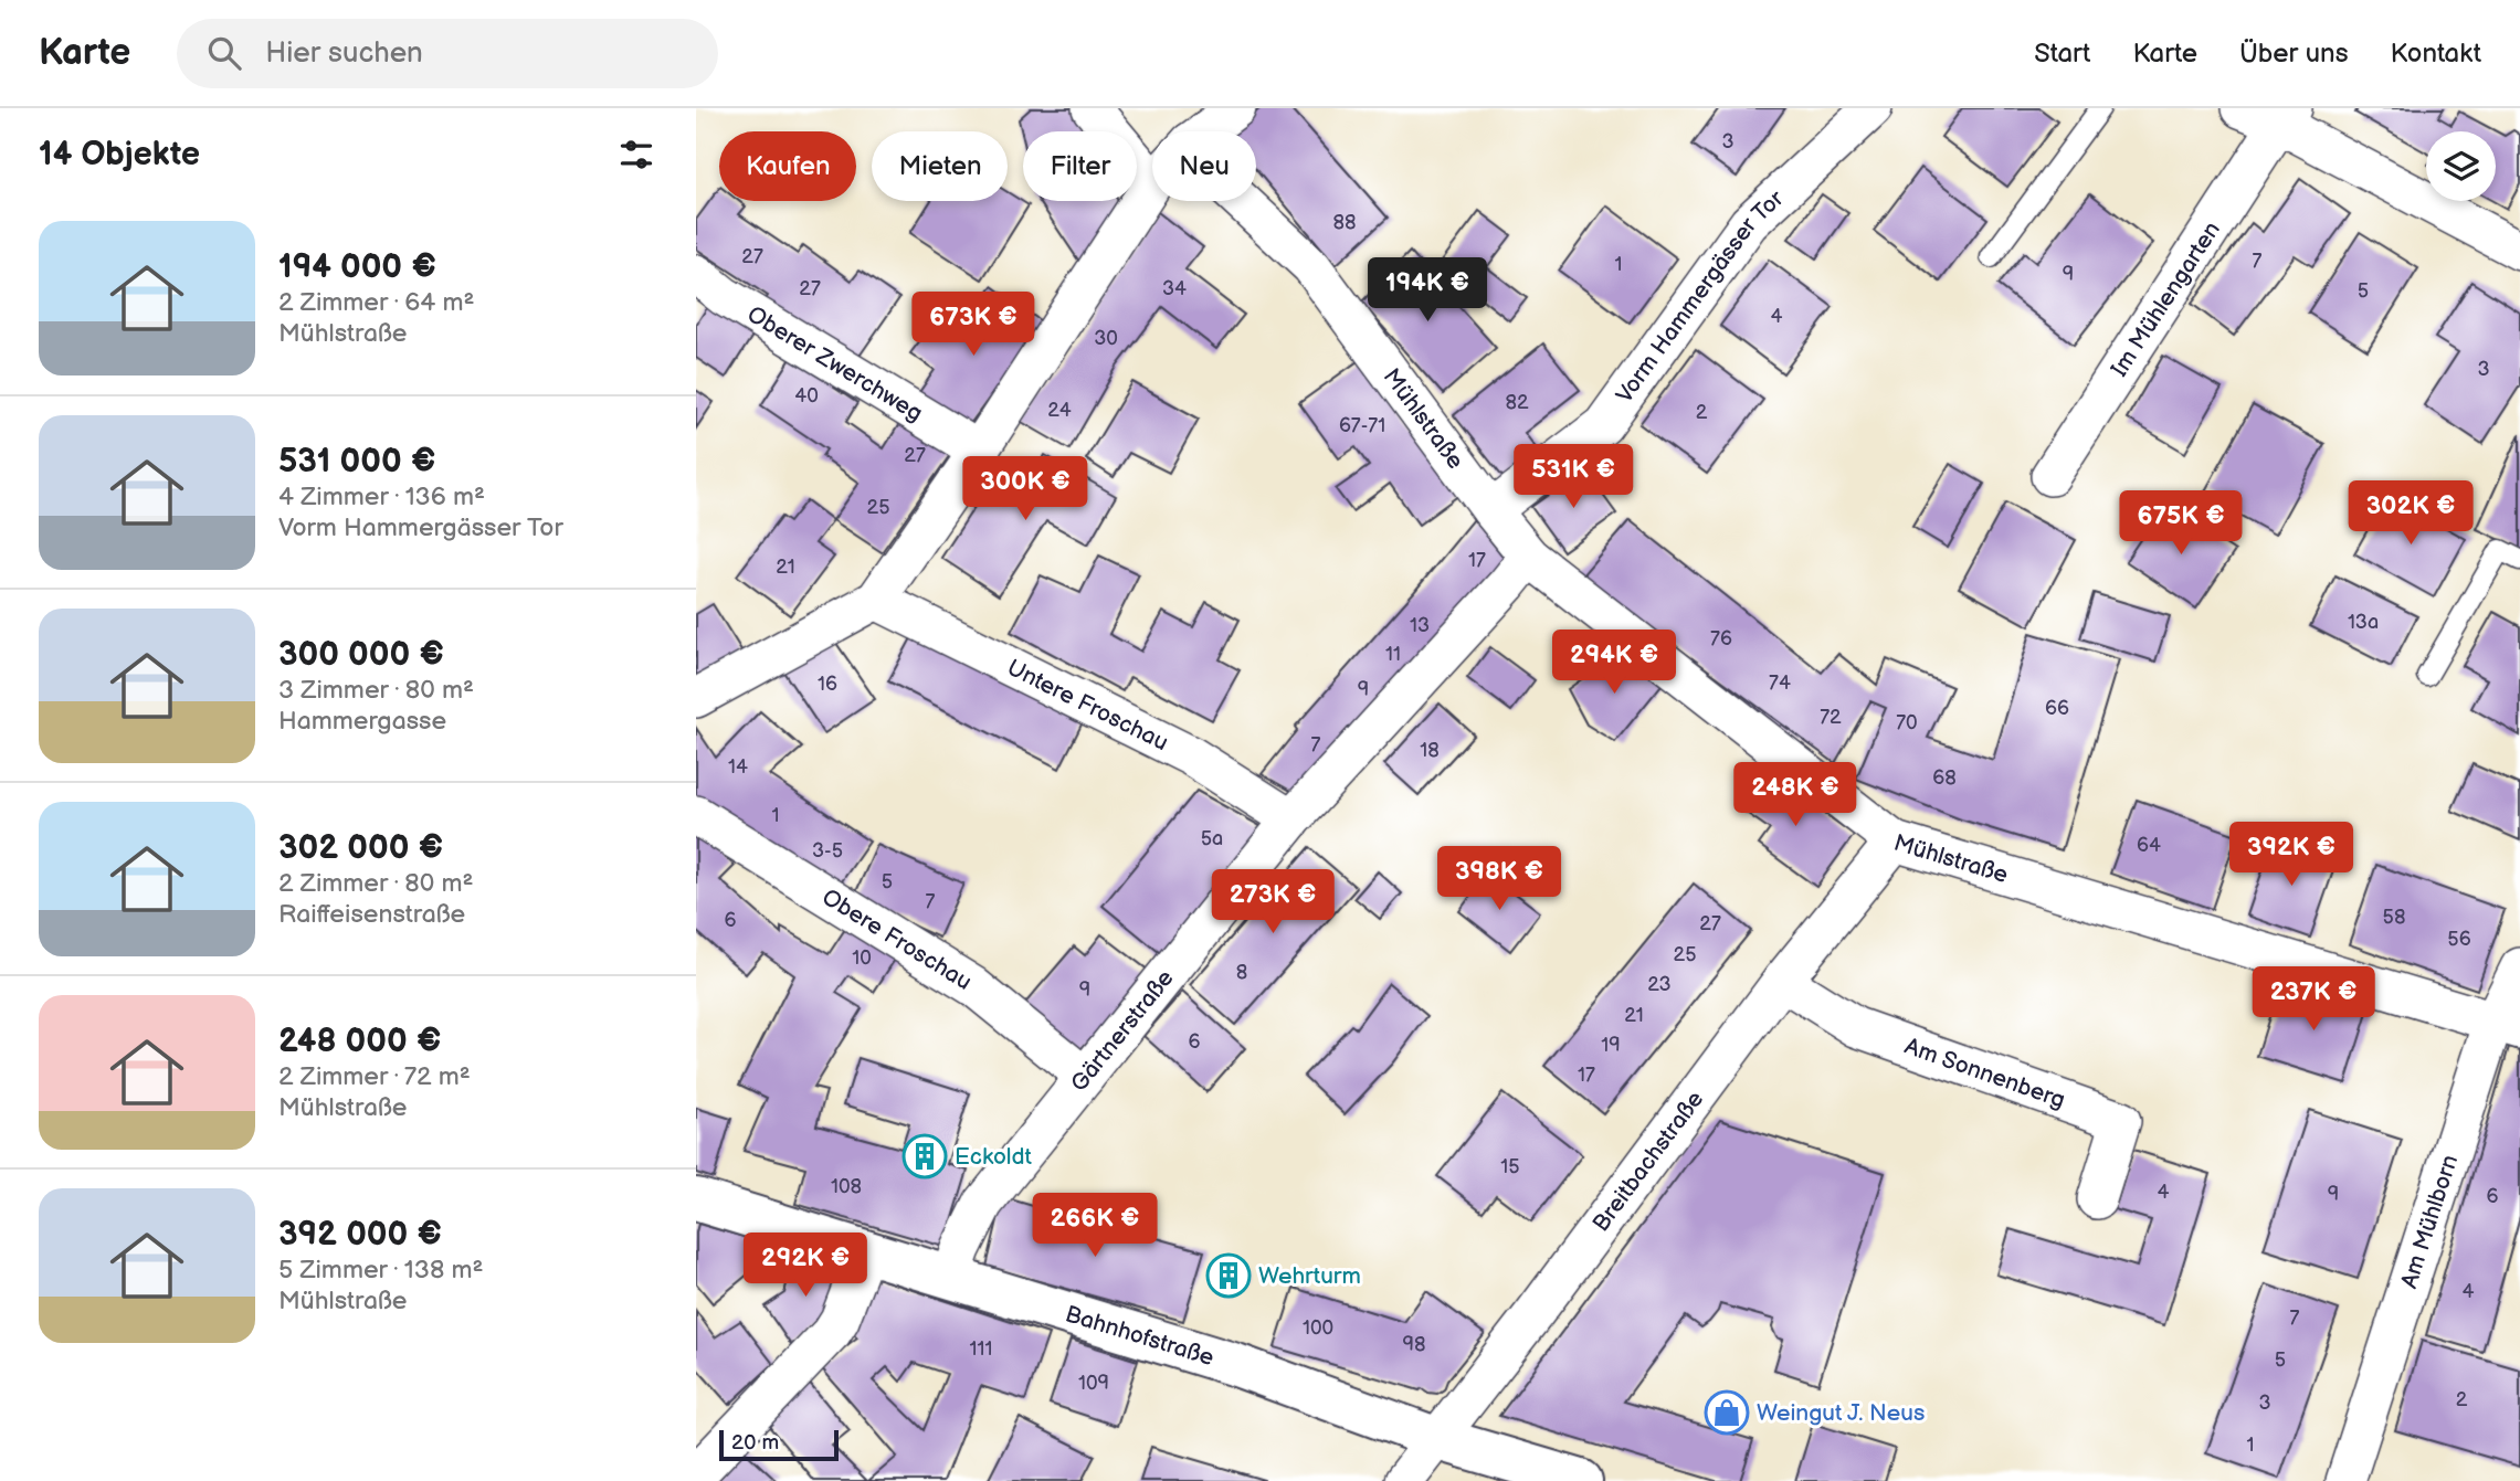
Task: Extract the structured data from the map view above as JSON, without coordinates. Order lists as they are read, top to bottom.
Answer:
{
  "streets": {
    "street": [
      "Vorm Hammergässer Tor",
      "Im Mühlengarten",
      "Oberer Zwerchweg",
      "Mühlstraße",
      "Untere Froschau",
      "Obere Froschau",
      "Gärtnerstraße",
      "Am Sonnenberg",
      "Breitbachstraße",
      "Am Mühlborn",
      "Bahnhofstraße"
    ]
  },
  "crossings": [
    ["Vorm Hammergässer Tor", "Mühlstraße"],
    ["Mühlstraße", "Gärtnerstraße"],
    ["Mühlstraße", "Breitbachstraße"],
    ["Mühlstraße", "Am Mühlborn"],
    ["Untere Froschau", "Gärtnerstraße"],
    ["Obere Froschau", "Gärtnerstraße"],
    ["Gärtnerstraße", "Bahnhofstraße"],
    ["Am Sonnenberg", "Breitbachstraße"],
    ["Breitbachstraße", "Bahnhofstraße"]
  ],
  "places": {
    "building": ["Eckoldt", "Wehrturm"],
    "shop": ["Weingut J. Neus"]
  },
  "house_numbers": [
    "3",
    "88",
    "27",
    "7",
    "1",
    "9",
    "27",
    "34",
    "5",
    "4",
    "30",
    "3",
    "40",
    "82",
    "24",
    "2",
    "67-71",
    "27",
    "25",
    "17",
    "21",
    "13a",
    "13",
    "76",
    "11",
    "74",
    "16",
    "9",
    "66",
    "72",
    "70",
    "7",
    "18",
    "14",
    "68",
    "1",
    "5a",
    "64",
    "3-5",
    "5",
    "7",
    "58",
    "6",
    "27",
    "56",
    "25",
    "10",
    "8",
    "23",
    "9",
    "21",
    "6",
    "19",
    "17",
    "15",
    "108",
    "4",
    "9",
    "6",
    "4",
    "7",
    "100",
    "98",
    "111",
    "5",
    "109",
    "2",
    "3",
    "1"
  ],
  "scale_bar": "20 m",
  "page": {
    "header": "Karte",
    "search": "Hier suchen",
    "nav": [
      "Start",
      "Karte",
      "Über uns",
      "Kontakt"
    ],
    "heading": "14 Objekte",
    "chip": [
      "Kaufen",
      "Mieten",
      "Filter",
      "Neu"
    ],
    "list": [
      {
        "name": "194 000 €",
        "note": "2 Zimmer · 64 m² · Mühlstraße"
      },
      {
        "name": "531 000 €",
        "note": "4 Zimmer · 136 m² · Vorm Hammergässer Tor"
      },
      {
        "name": "300 000 €",
        "note": "3 Zimmer · 80 m² · Hammergasse"
      },
      {
        "name": "302 000 €",
        "note": "2 Zimmer · 80 m² · Raiffeisenstraße"
      },
      {
        "name": "248 000 €",
        "note": "2 Zimmer · 72 m² · Mühlstraße"
      },
      {
        "name": "392 000 €",
        "note": "5 Zimmer · 138 m² · Mühlstraße"
      }
    ],
    "price": [
      "194K €",
      "673K €",
      "531K €",
      "300K €",
      "302K €",
      "675K €",
      "294K €",
      "248K €",
      "392K €",
      "398K €",
      "273K €",
      "237K €",
      "266K €",
      "292K €"
    ],
    "scale": "20 m"
  }
}
